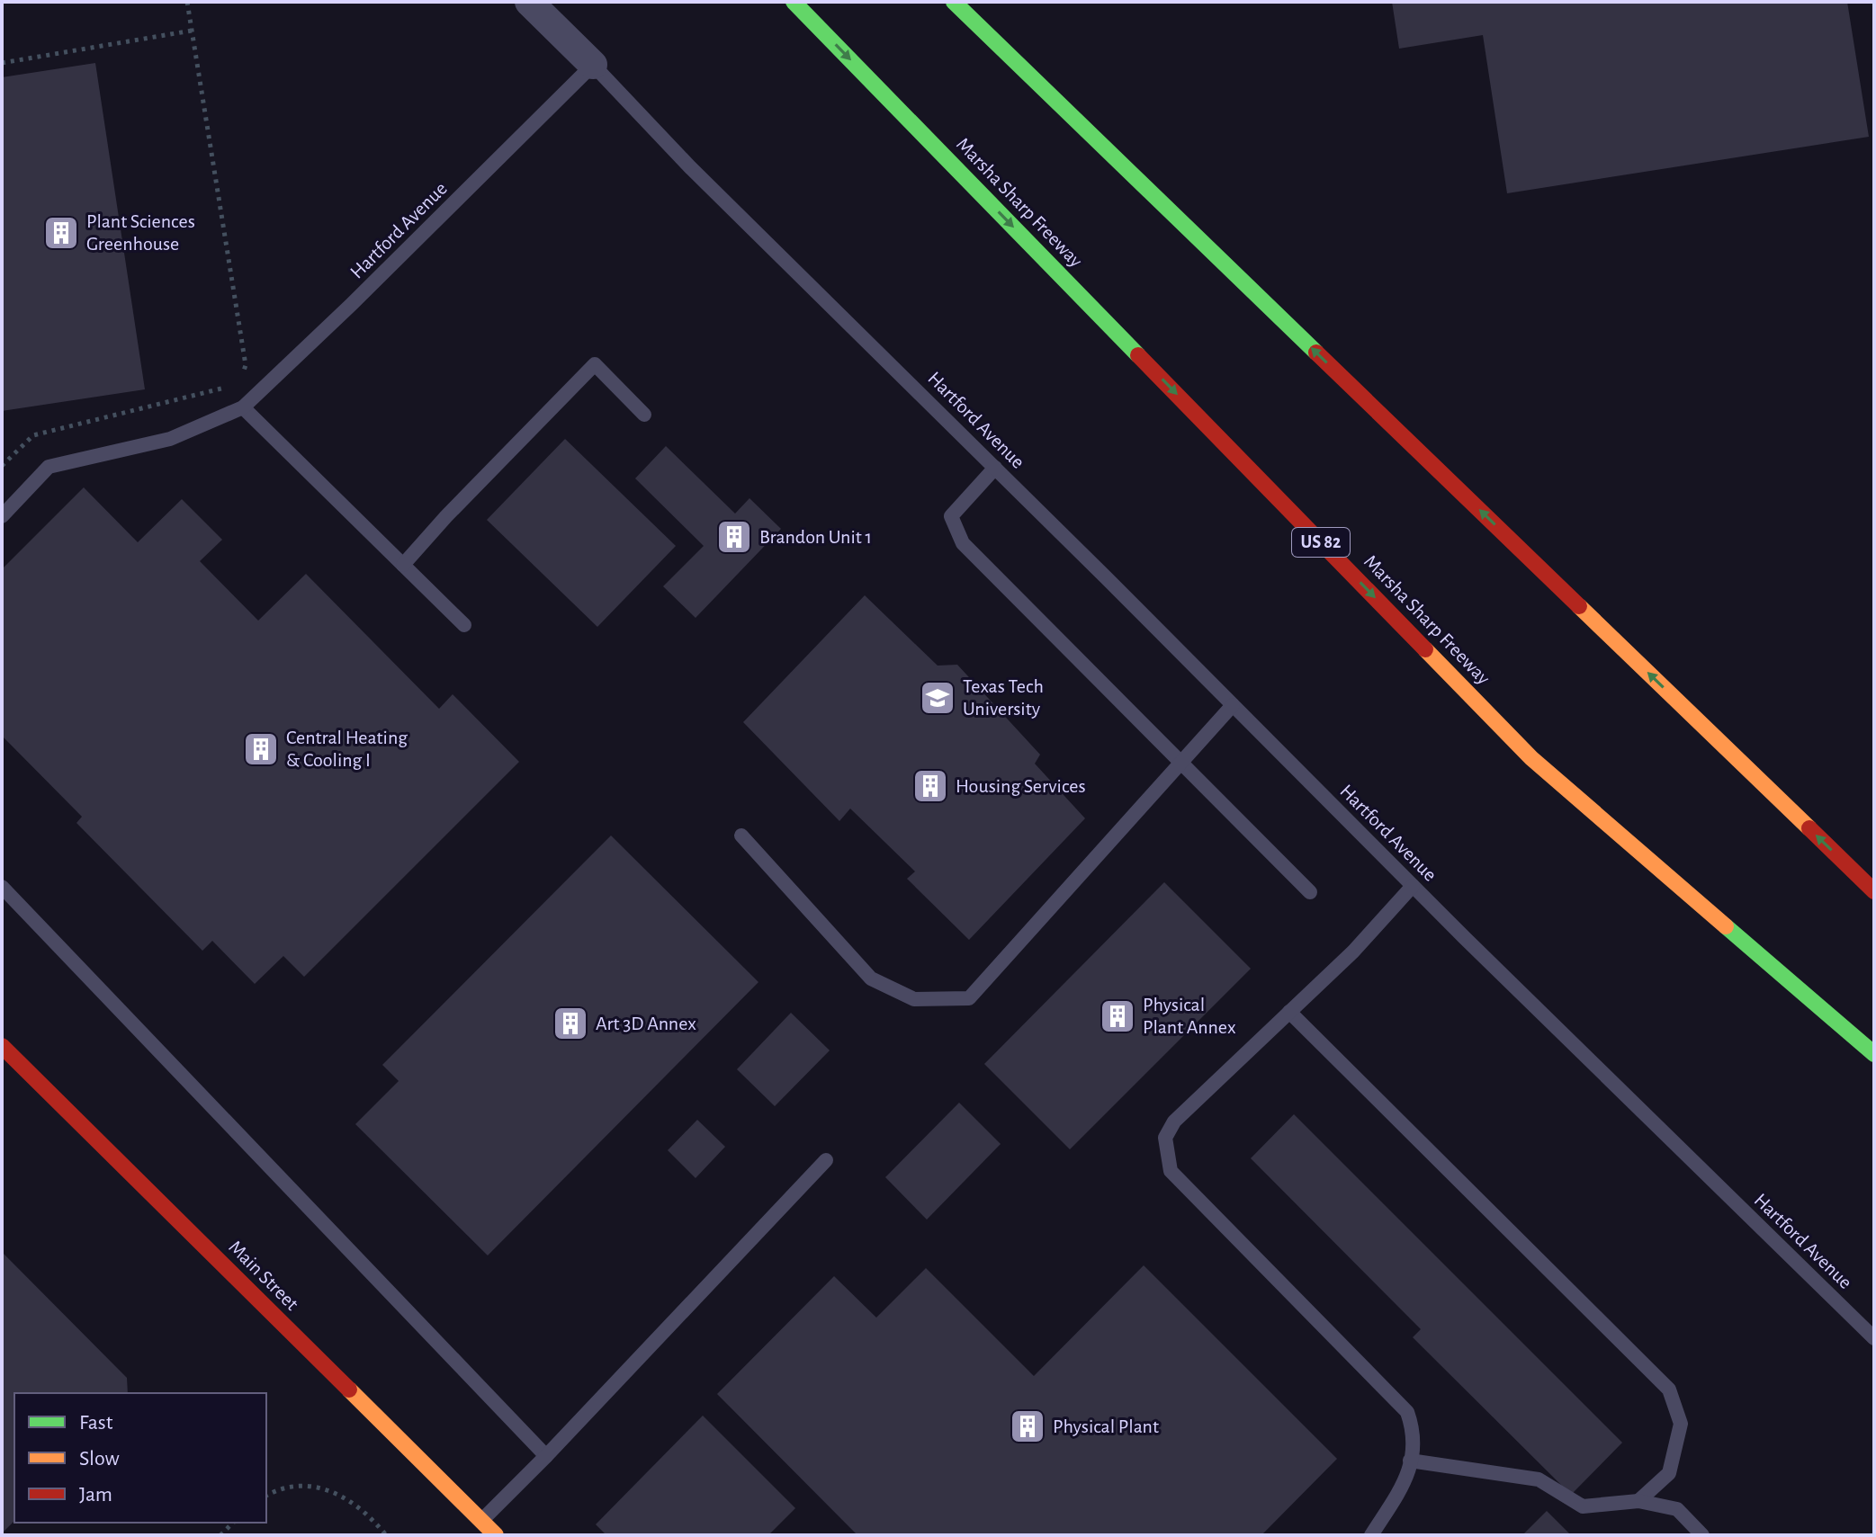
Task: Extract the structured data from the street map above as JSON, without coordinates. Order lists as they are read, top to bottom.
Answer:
{
  "streets": {
    "main road": ["Marsha Sharp Freeway", "US 82", "Main Street"],
    "lane": ["Hartford Avenue"]
  },
  "places": {
    "building": [
      "Plant Sciences Greenhouse",
      "Brandon Unit 1",
      "Central Heating & Cooling I",
      "Housing Services",
      "Physical Plant Annex",
      "Art 3D Annex",
      "Physical Plant"
    ],
    "school or university": ["Texas Tech University"]
  },
  "legend": ["Fast", "Slow", "Jam"]
}
